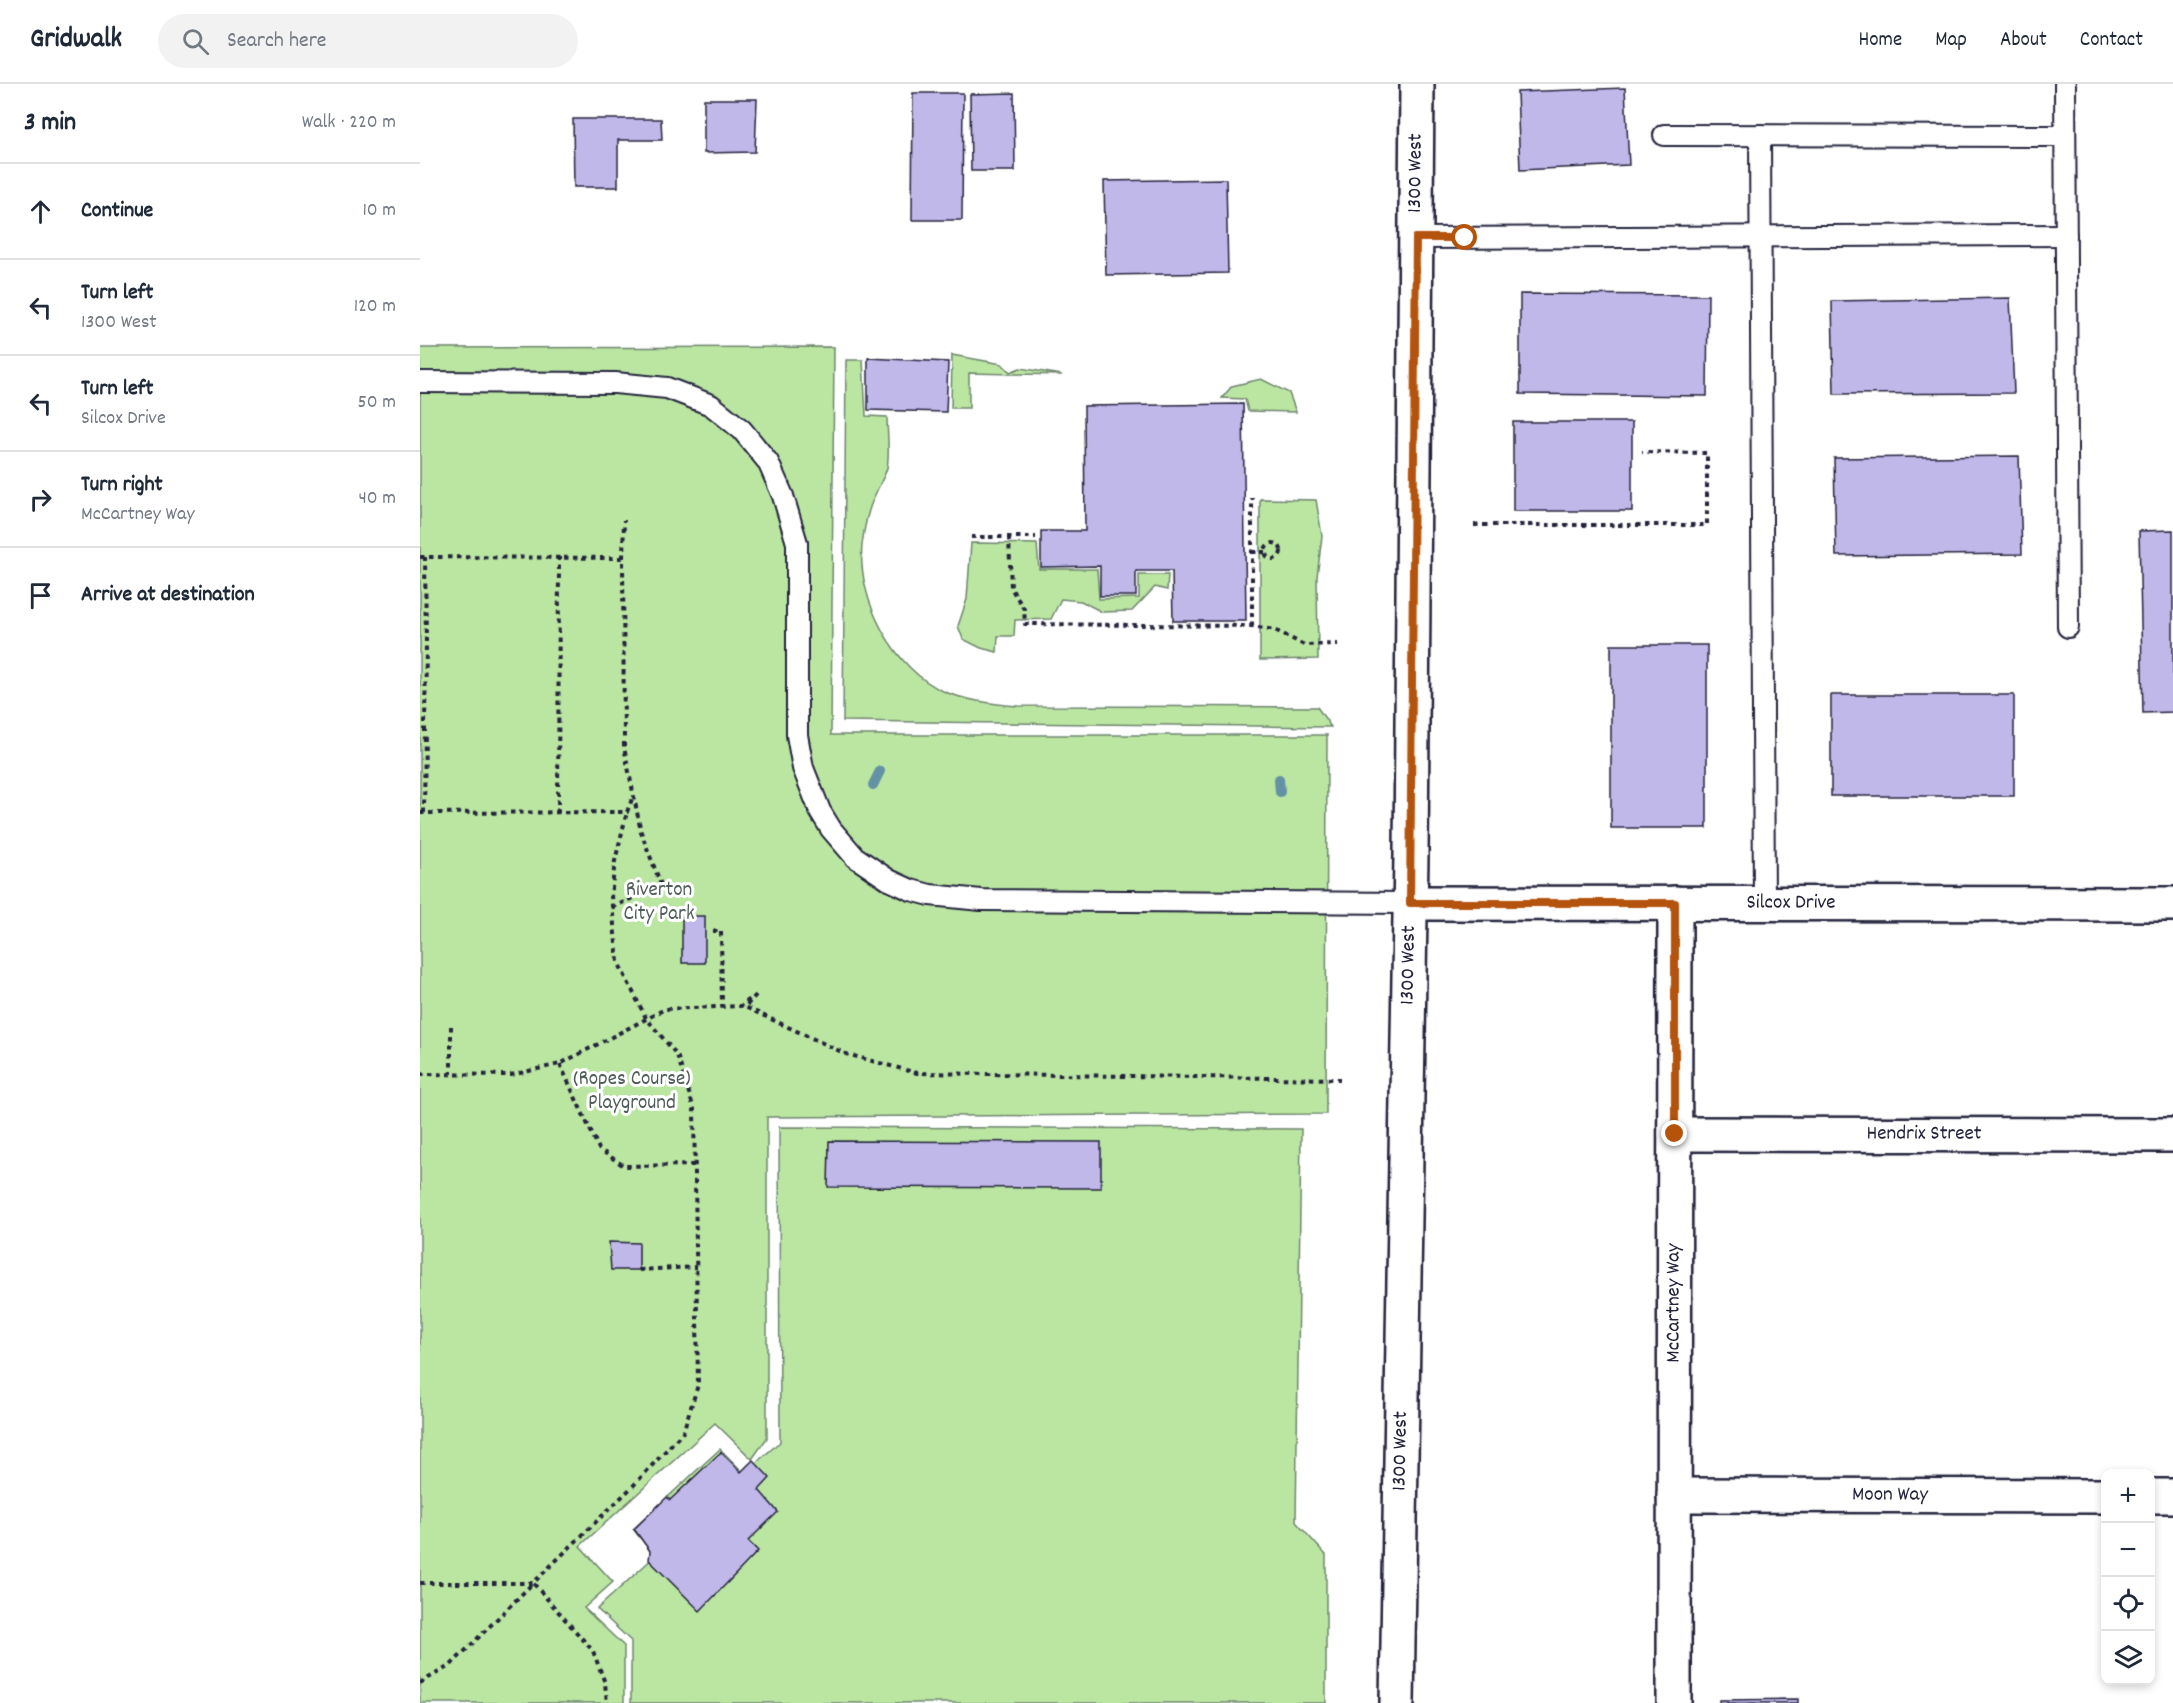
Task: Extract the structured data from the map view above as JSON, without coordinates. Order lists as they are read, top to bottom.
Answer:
{
  "streets": {
    "street": [
      "1300 West",
      "Silcox Drive",
      "Hendrix Street",
      "McCartney Way",
      "Moon Way"
    ]
  },
  "crossings": [
    ["1300 West", "Silcox Drive"],
    ["Silcox Drive", "McCartney Way"],
    ["Hendrix Street", "McCartney Way"],
    ["McCartney Way", "Moon Way"]
  ],
  "parks": ["Riverton City Park", "(Ropes Course) Playground"],
  "page": {
    "header": "Gridwalk",
    "search": "Search here",
    "nav": [
      "Home",
      "Map",
      "About",
      "Contact"
    ],
    "heading": ["3 min", "Walk · 220 m"],
    "list": [
      ["Continue", "10 m"],
      ["Turn left", "1300 West", "120 m"],
      ["Turn left", "Silcox Drive", "50 m"],
      ["Turn right", "McCartney Way", "40 m"],
      "Arrive at destination"
    ],
    "map_buttons": ["+", "−"]
  }
}
